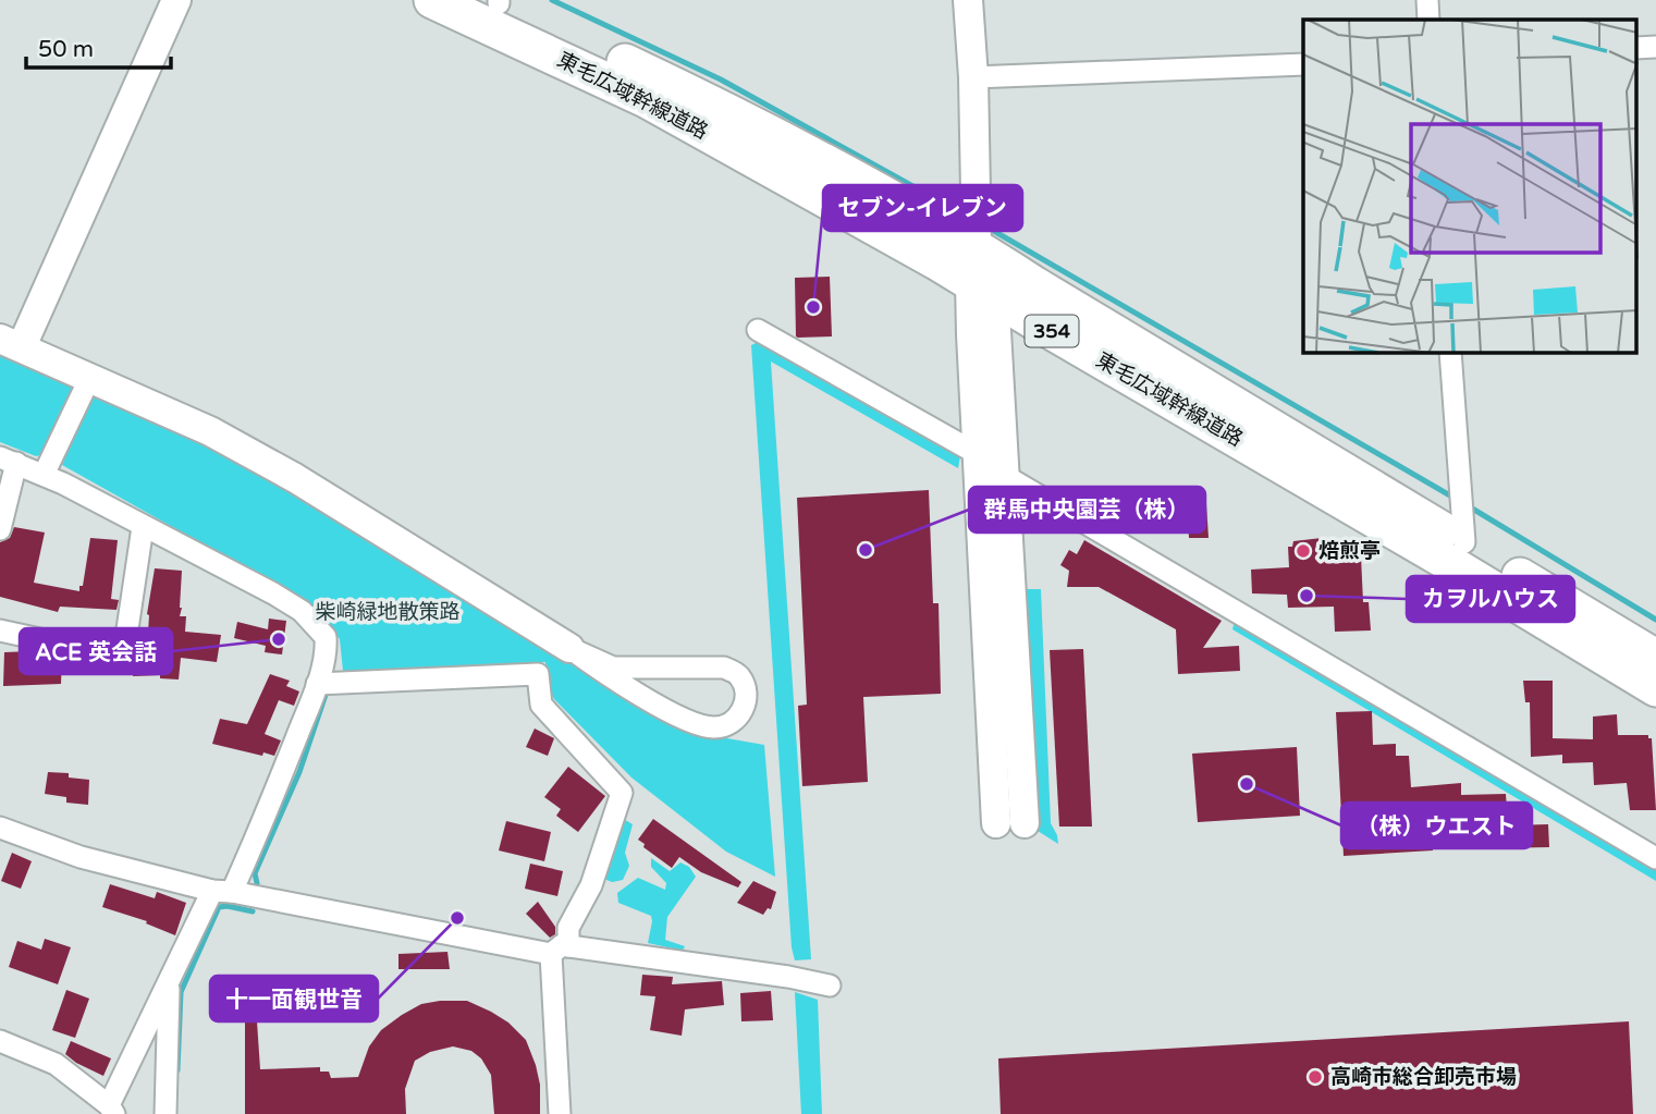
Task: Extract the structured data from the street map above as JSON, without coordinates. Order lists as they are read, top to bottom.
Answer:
{
  "streets": {
    "highway": ["東毛広域幹線道路", "354"]
  },
  "parks": ["柴崎緑地散策路"],
  "places": [
    "セブン-イレブン",
    "群馬中央園芸（株）",
    "焙煎亭",
    "カヲルハウス",
    "ACE 英会話",
    "（株）ウエスト",
    "十一面観世音",
    "高崎市総合卸売市場"
  ],
  "scale_bar": "50 m"
}
